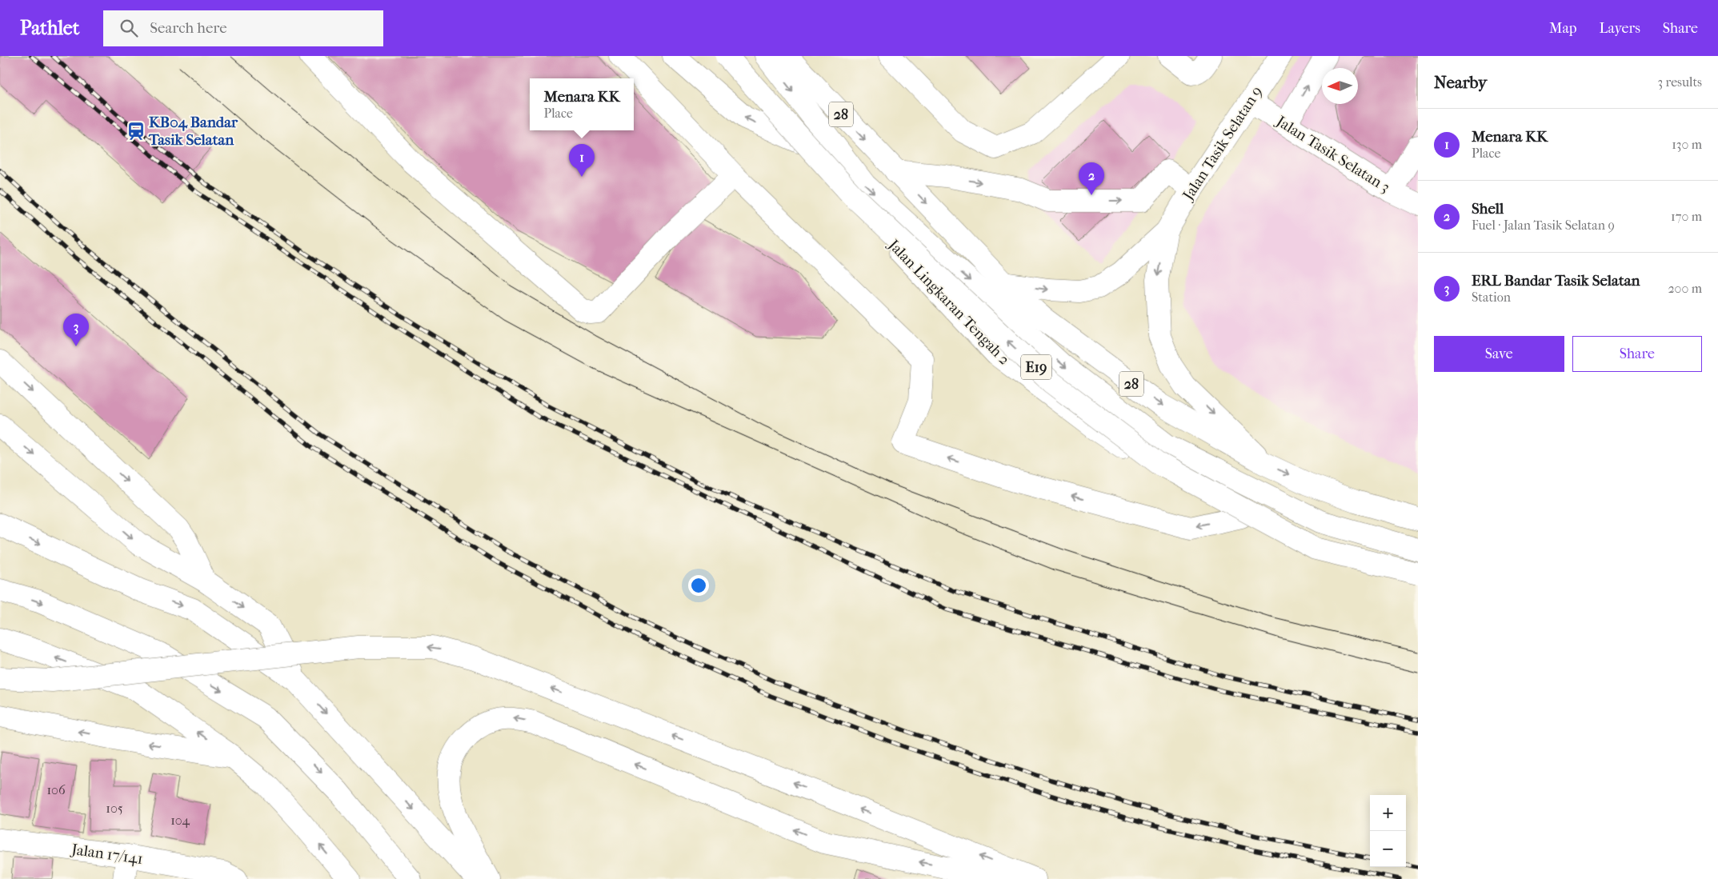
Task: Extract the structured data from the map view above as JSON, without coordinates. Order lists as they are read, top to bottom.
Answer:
{
  "streets": {
    "main road": [
      "28",
      "Jalan Tasik Selatan 9",
      "Jalan Tasik Selatan 3",
      "Jalan Lingkaran Tengah 2",
      "E19",
      "Jalan 17/141"
    ]
  },
  "crossings": [
    ["28", "Jalan Tasik Selatan 9"],
    ["Jalan Tasik Selatan 9", "Jalan Tasik Selatan 3"]
  ],
  "places": {
    "station": ["KB04 Bandar Tasik Selatan"]
  },
  "house_numbers": ["106", "105", "104"],
  "north": "left",
  "page": {
    "header": "Pathlet",
    "search": "Search here",
    "nav": ["Map", "Layers", "Share"],
    "heading": ["Nearby", "3 results"],
    "popup": ["Menara KK", "Place"],
    "list": [
      {
        "mark": "1",
        "name": "Menara KK",
        "note": "Place",
        "value": "130 m"
      },
      {
        "mark": "2",
        "name": "Shell",
        "note": "Fuel · Jalan Tasik Selatan 9",
        "value": "170 m"
      },
      {
        "mark": "3",
        "name": "ERL Bandar Tasik Selatan",
        "note": "Station",
        "value": "200 m"
      }
    ],
    "pins": ["1", "2", "3"],
    "buttons": ["Save", "Share"],
    "map_buttons": ["+", "−"]
  }
}
